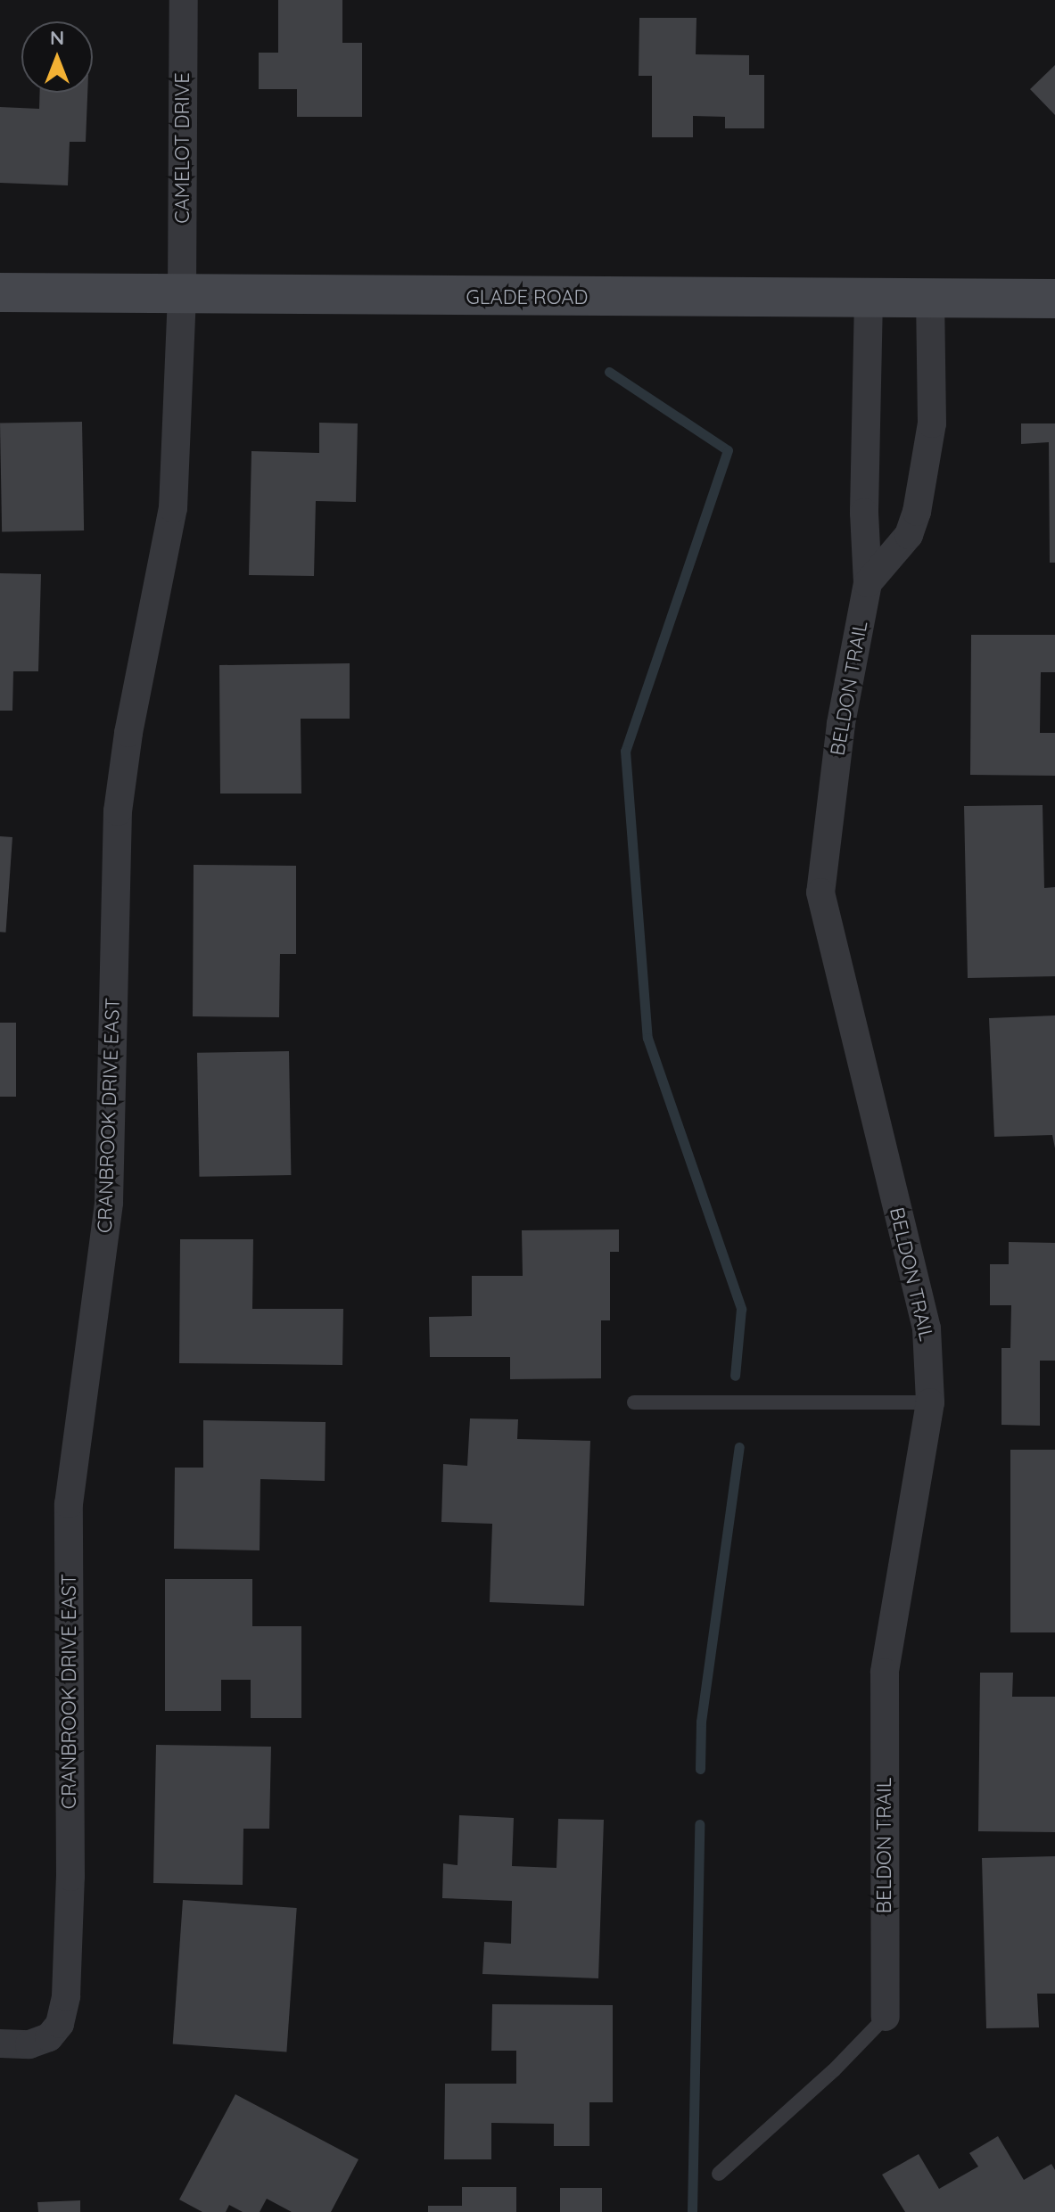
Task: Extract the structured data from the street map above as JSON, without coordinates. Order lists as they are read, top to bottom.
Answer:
{
  "streets": {
    "main road": ["GLADE ROAD"],
    "street": ["CAMELOT DRIVE", "BELDON TRAIL", "CRANBROOK DRIVE EAST"]
  },
  "crossings": [
    ["CAMELOT DRIVE", "GLADE ROAD"],
    ["CAMELOT DRIVE", "CRANBROOK DRIVE EAST"],
    ["GLADE ROAD", "BELDON TRAIL"],
    ["GLADE ROAD", "CRANBROOK DRIVE EAST"]
  ],
  "north": "top"
}
